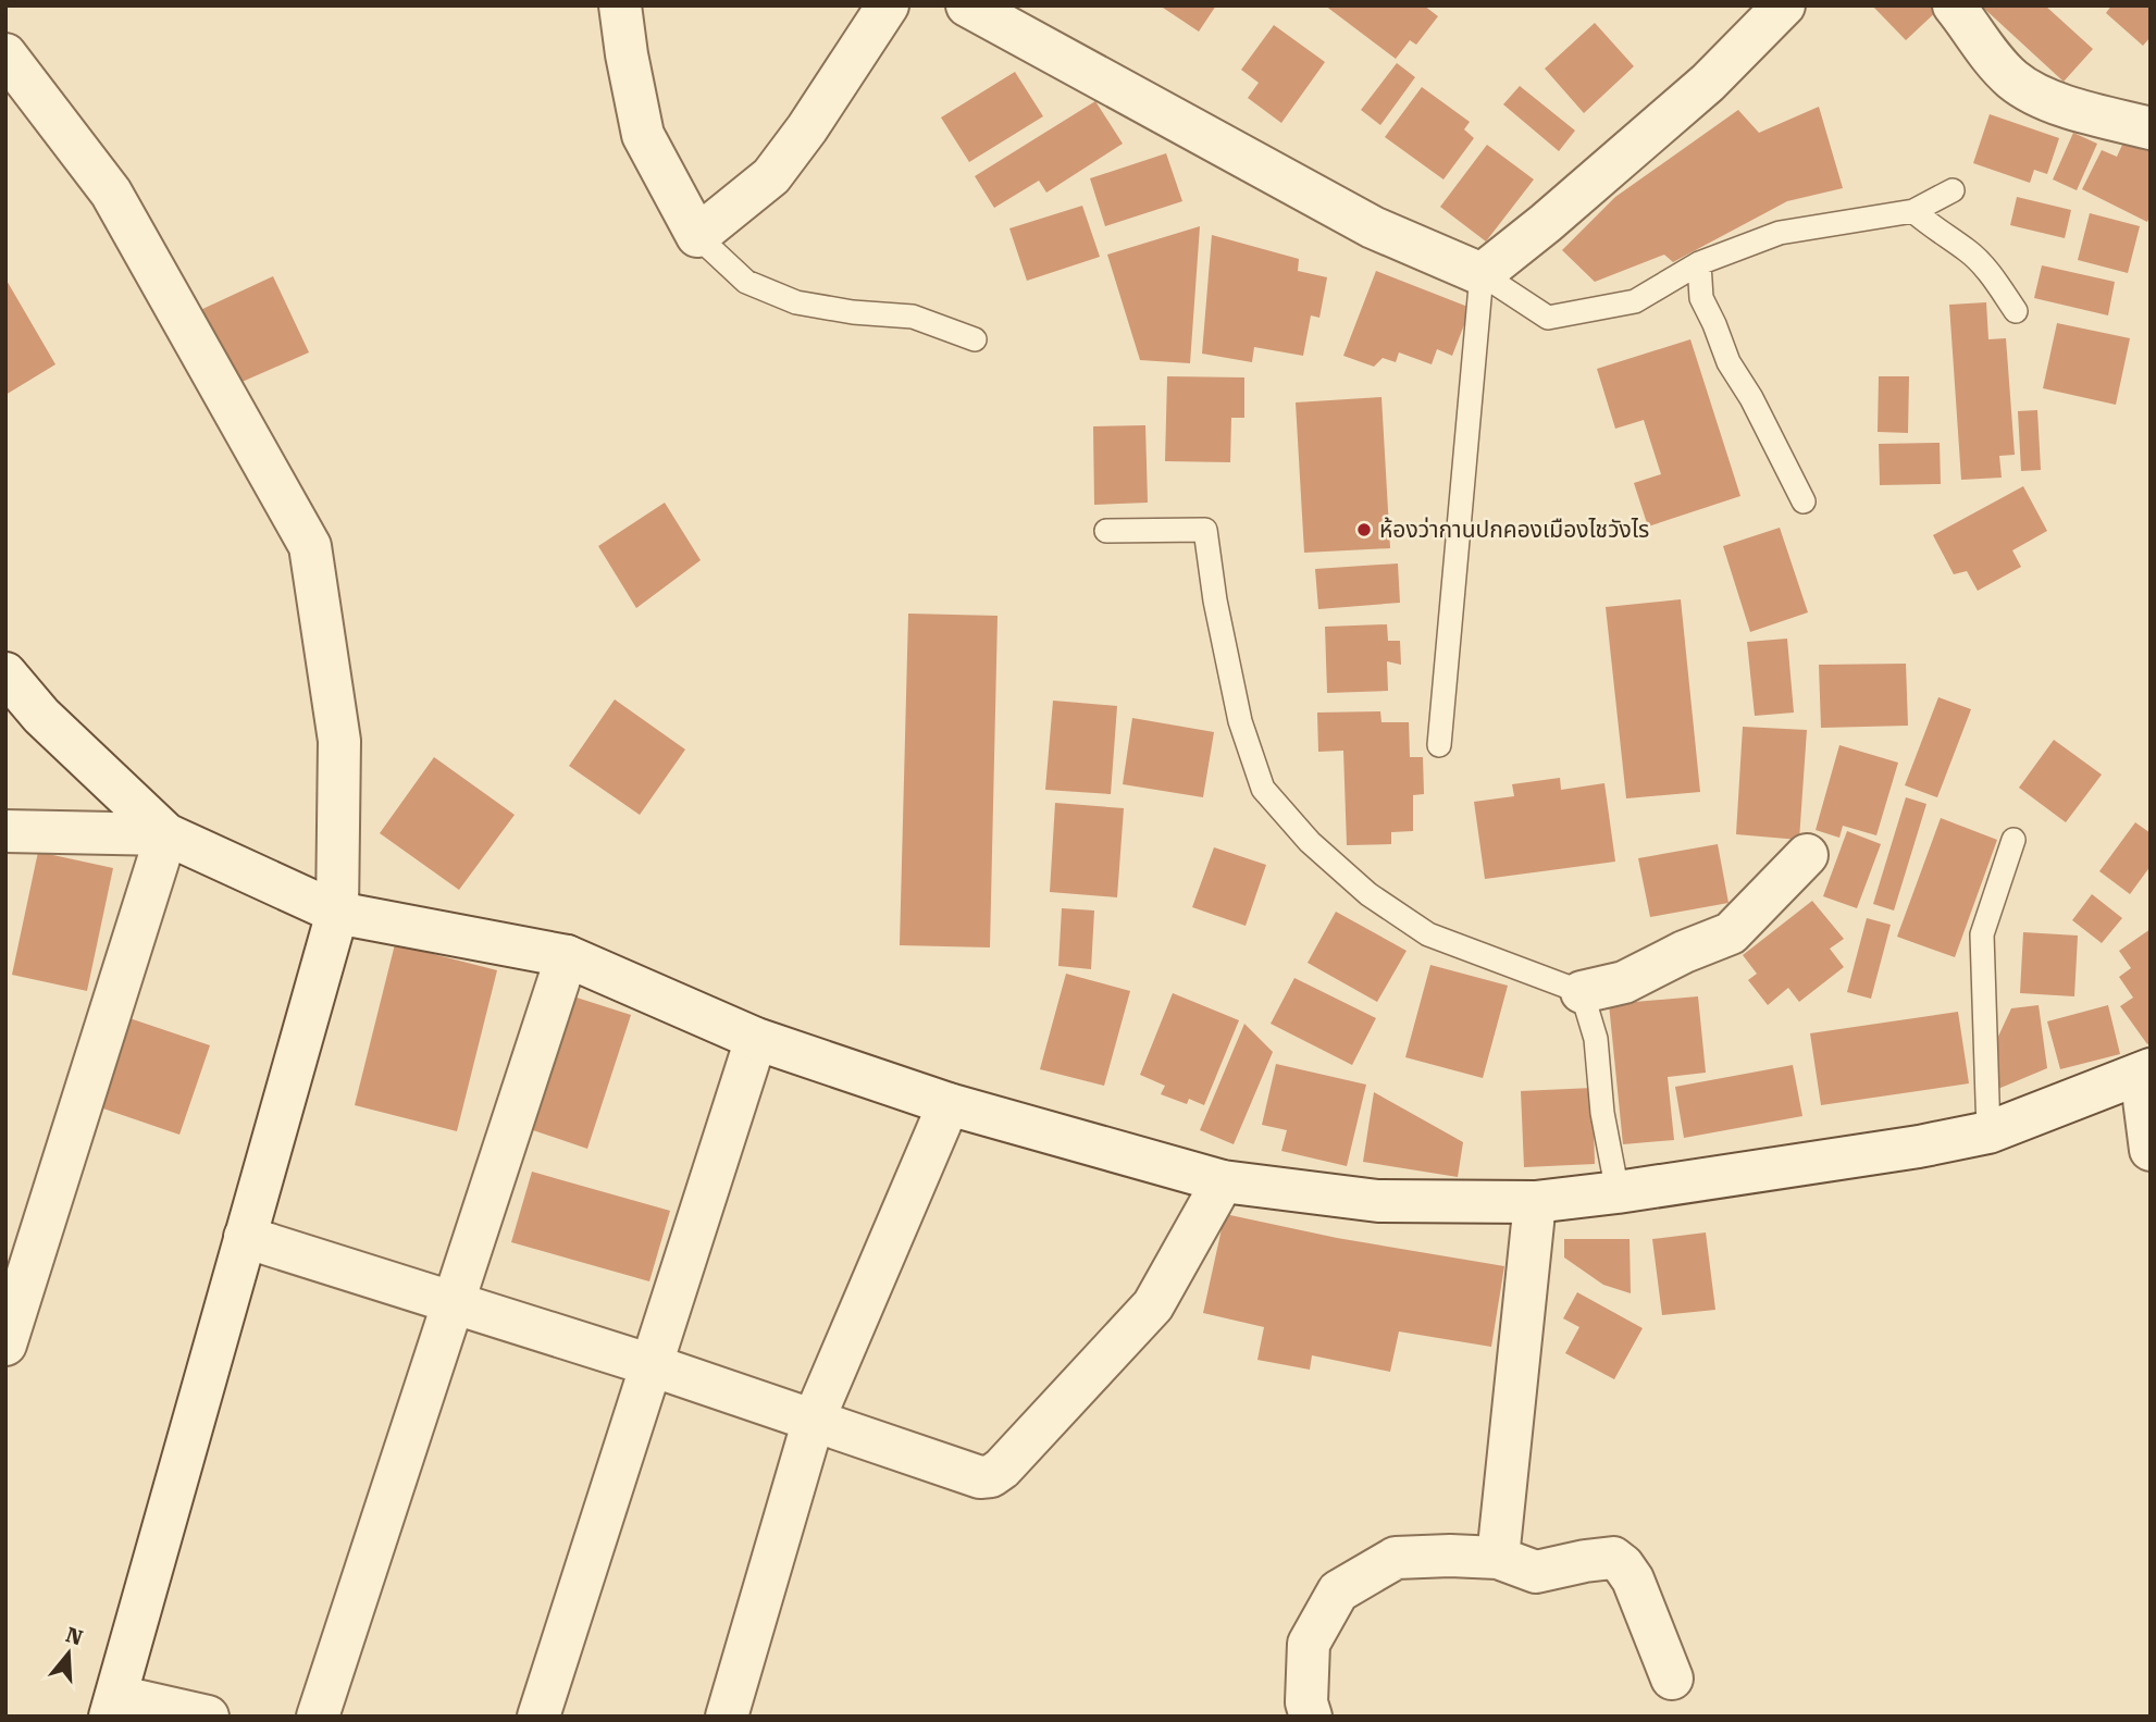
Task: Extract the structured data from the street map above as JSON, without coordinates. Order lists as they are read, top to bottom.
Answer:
{
  "places": ["ห้องว่ากานปกคองเมืองไชวังไร"],
  "north": "top"
}
